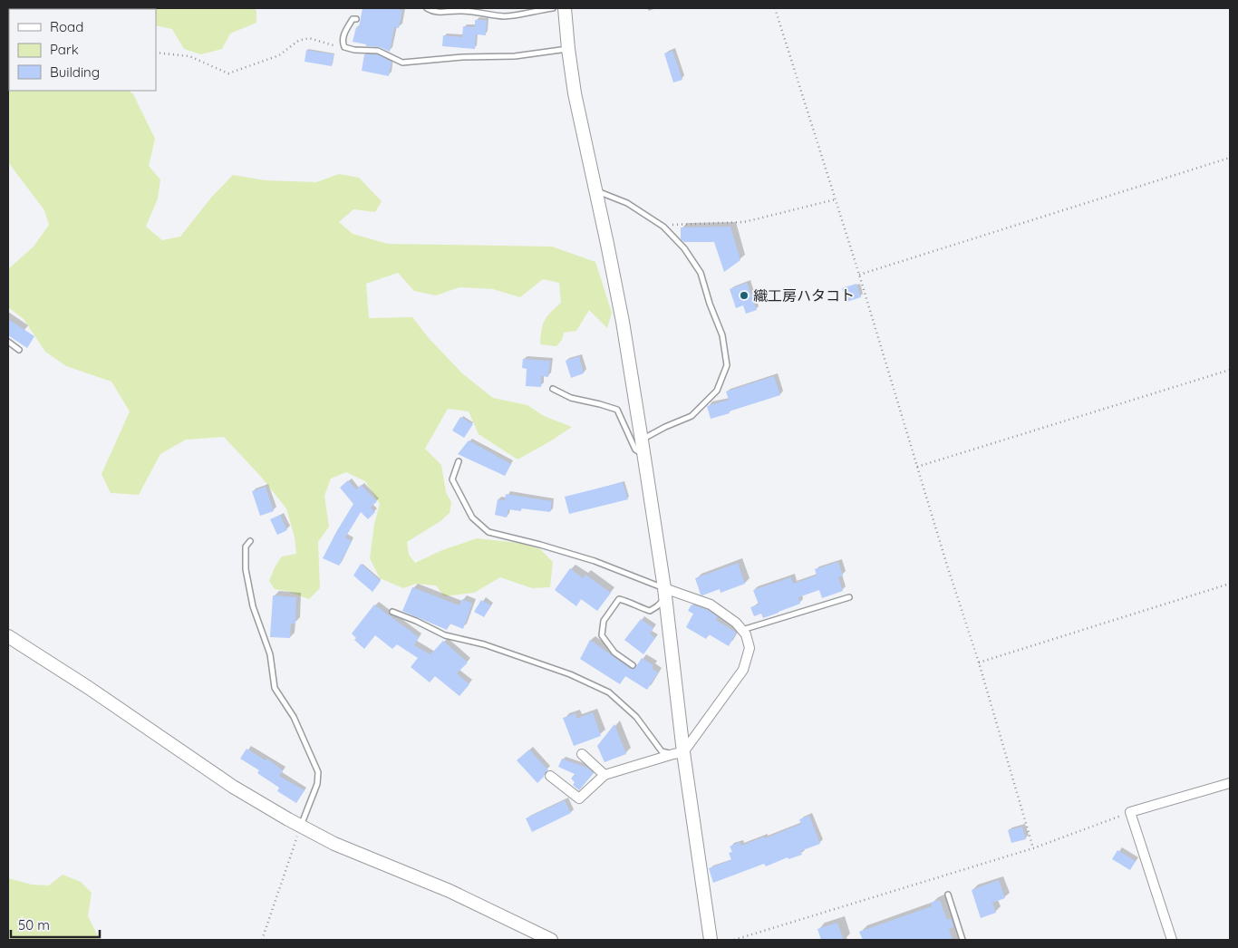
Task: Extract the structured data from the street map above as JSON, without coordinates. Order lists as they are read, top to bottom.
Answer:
{
  "places": ["織工房ハタコト"],
  "legend": ["Road", "Park", "Building"],
  "scale_bar": "50 m"
}
